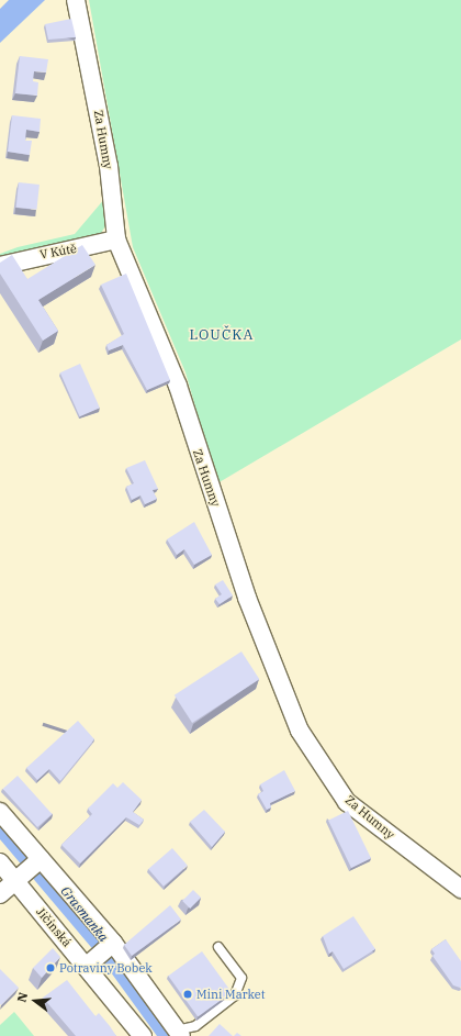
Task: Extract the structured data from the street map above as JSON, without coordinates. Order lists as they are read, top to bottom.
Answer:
{
  "streets": {
    "street": ["Za Humny", "V Kútě", "Jičínská"]
  },
  "crossings": [
    ["Za Humny", "V Kútě"]
  ],
  "districts": ["LOUČKA"],
  "water": ["Grasmanka"],
  "places": ["Potraviny Bobek", "Mini Market"],
  "north": "left"
}
